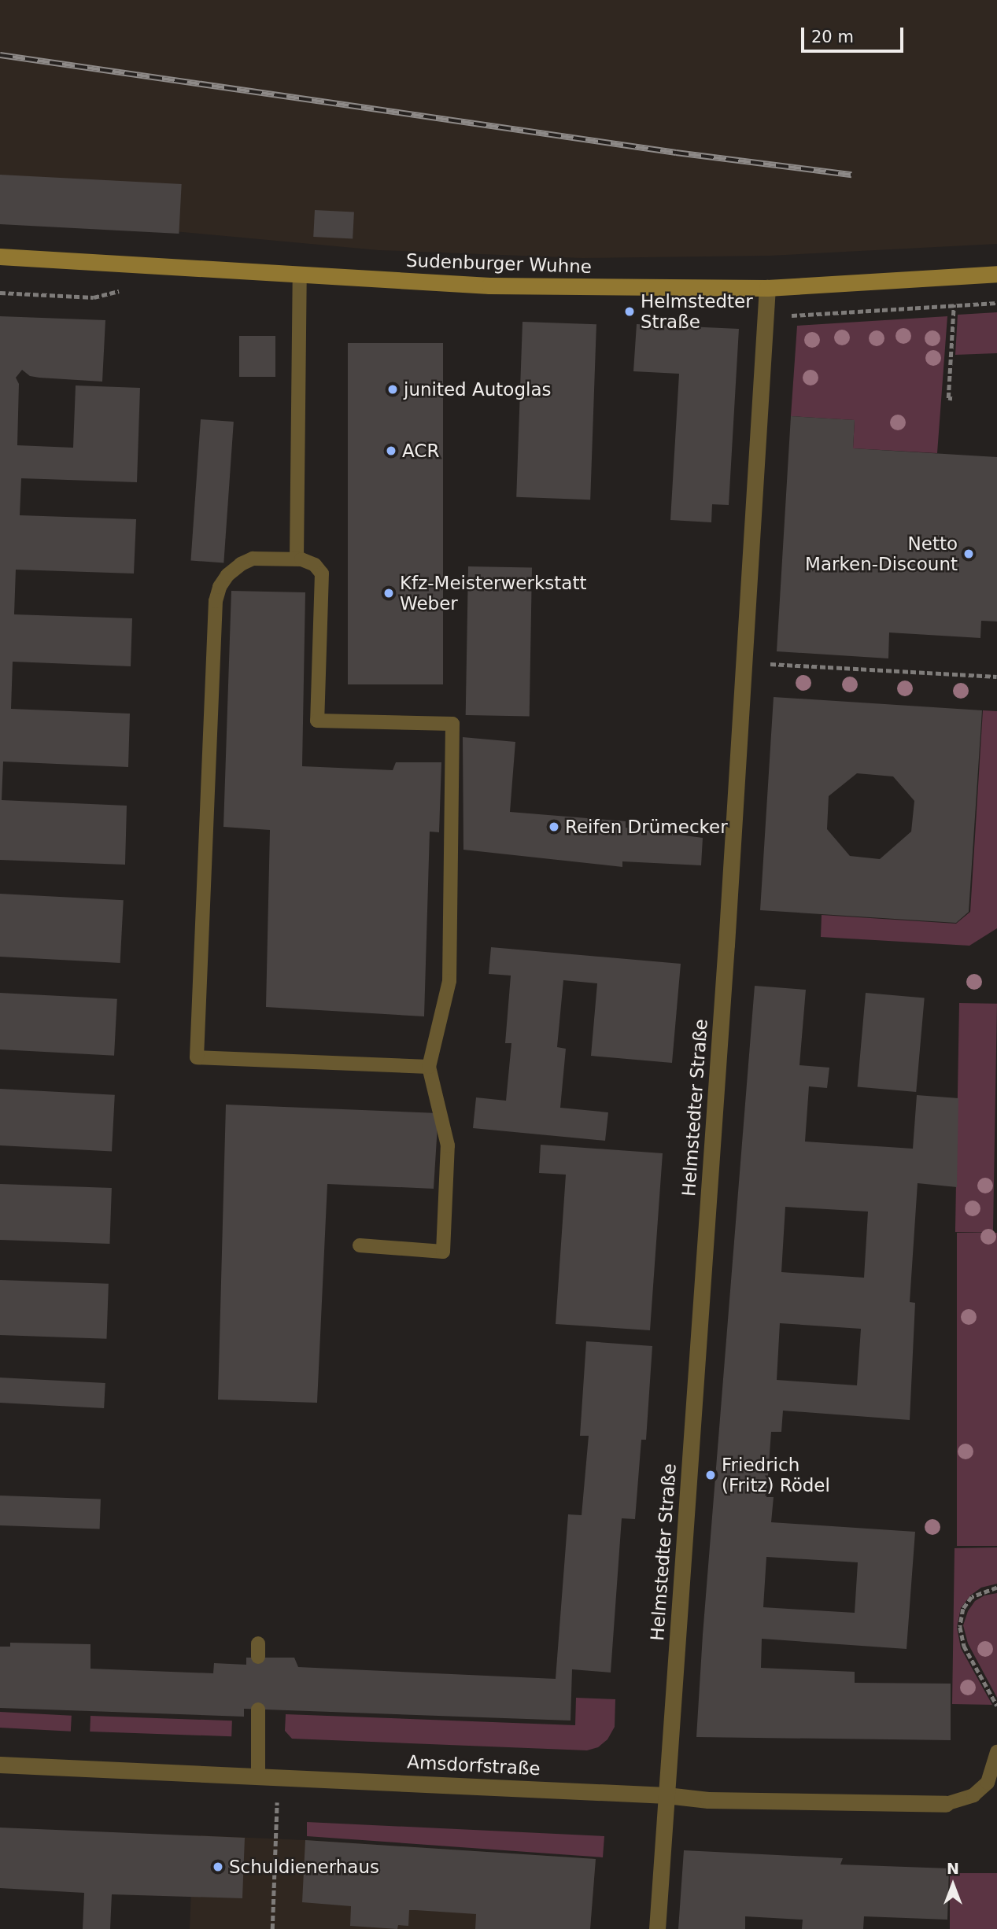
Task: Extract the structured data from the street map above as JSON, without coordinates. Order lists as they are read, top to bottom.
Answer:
{
  "streets": {
    "main road": ["Sudenburger Wuhne"],
    "street": ["Helmstedter Straße", "Amsdorfstraße"]
  },
  "crossings": [
    ["Sudenburger Wuhne", "Helmstedter Straße"],
    ["Helmstedter Straße", "Amsdorfstraße"]
  ],
  "places": [
    "Helmstedter Straße",
    "junited Autoglas",
    "ACR",
    "Netto Marken-Discount",
    "Kfz-Meisterwerkstatt Weber",
    "Reifen Drümecker",
    "Friedrich (Fritz) Rödel",
    "Schuldienerhaus"
  ],
  "scale_bar": "20 m",
  "north": "top"
}
